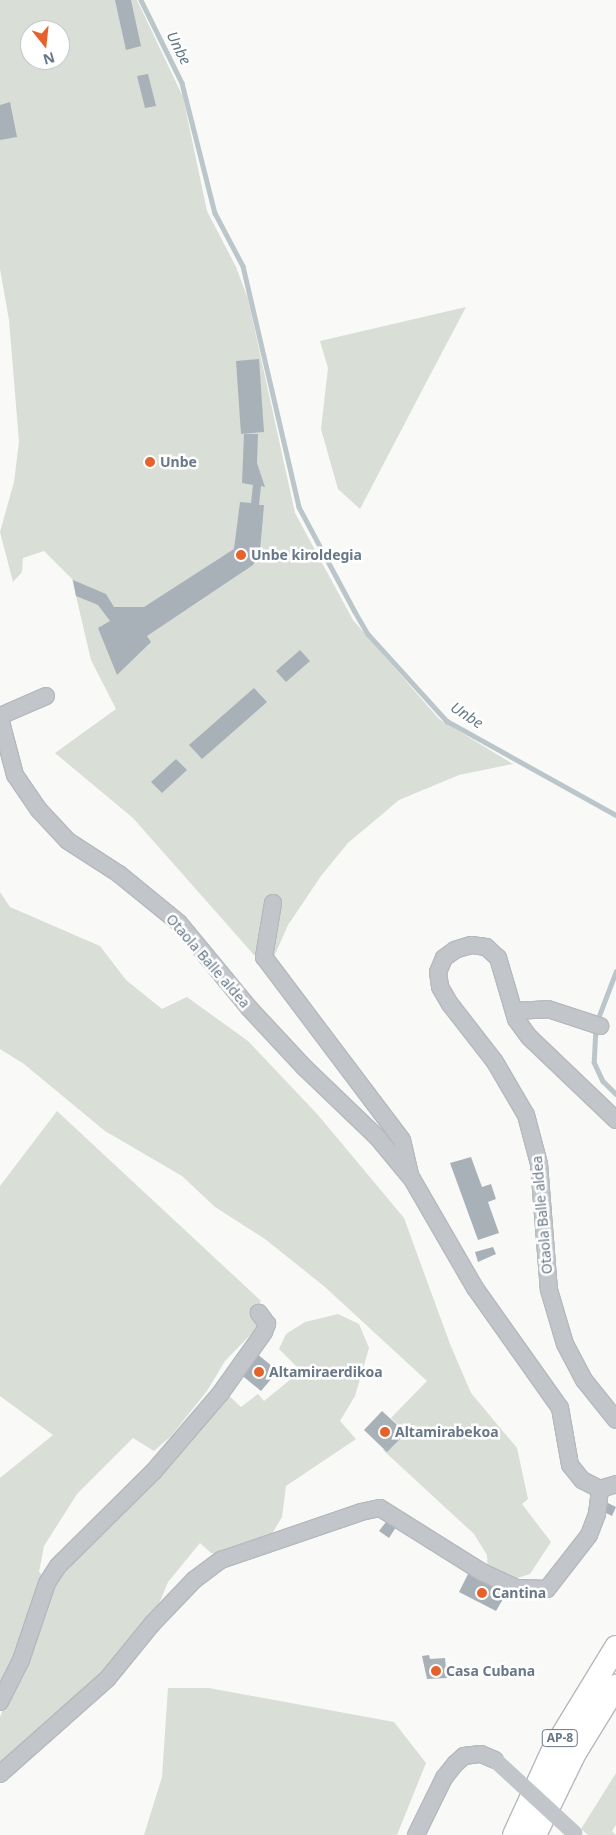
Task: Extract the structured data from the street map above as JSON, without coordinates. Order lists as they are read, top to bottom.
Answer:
{
  "streets": {
    "highway": ["AP-8"],
    "street": ["Otaola Balle aldea"]
  },
  "water": ["Unbe"],
  "places": [
    "Unbe",
    "Unbe kiroldegia",
    "Altamiraerdikoa",
    "Altamirabekoa",
    "Cantina",
    "Casa Cubana"
  ],
  "north": "bottom"
}
